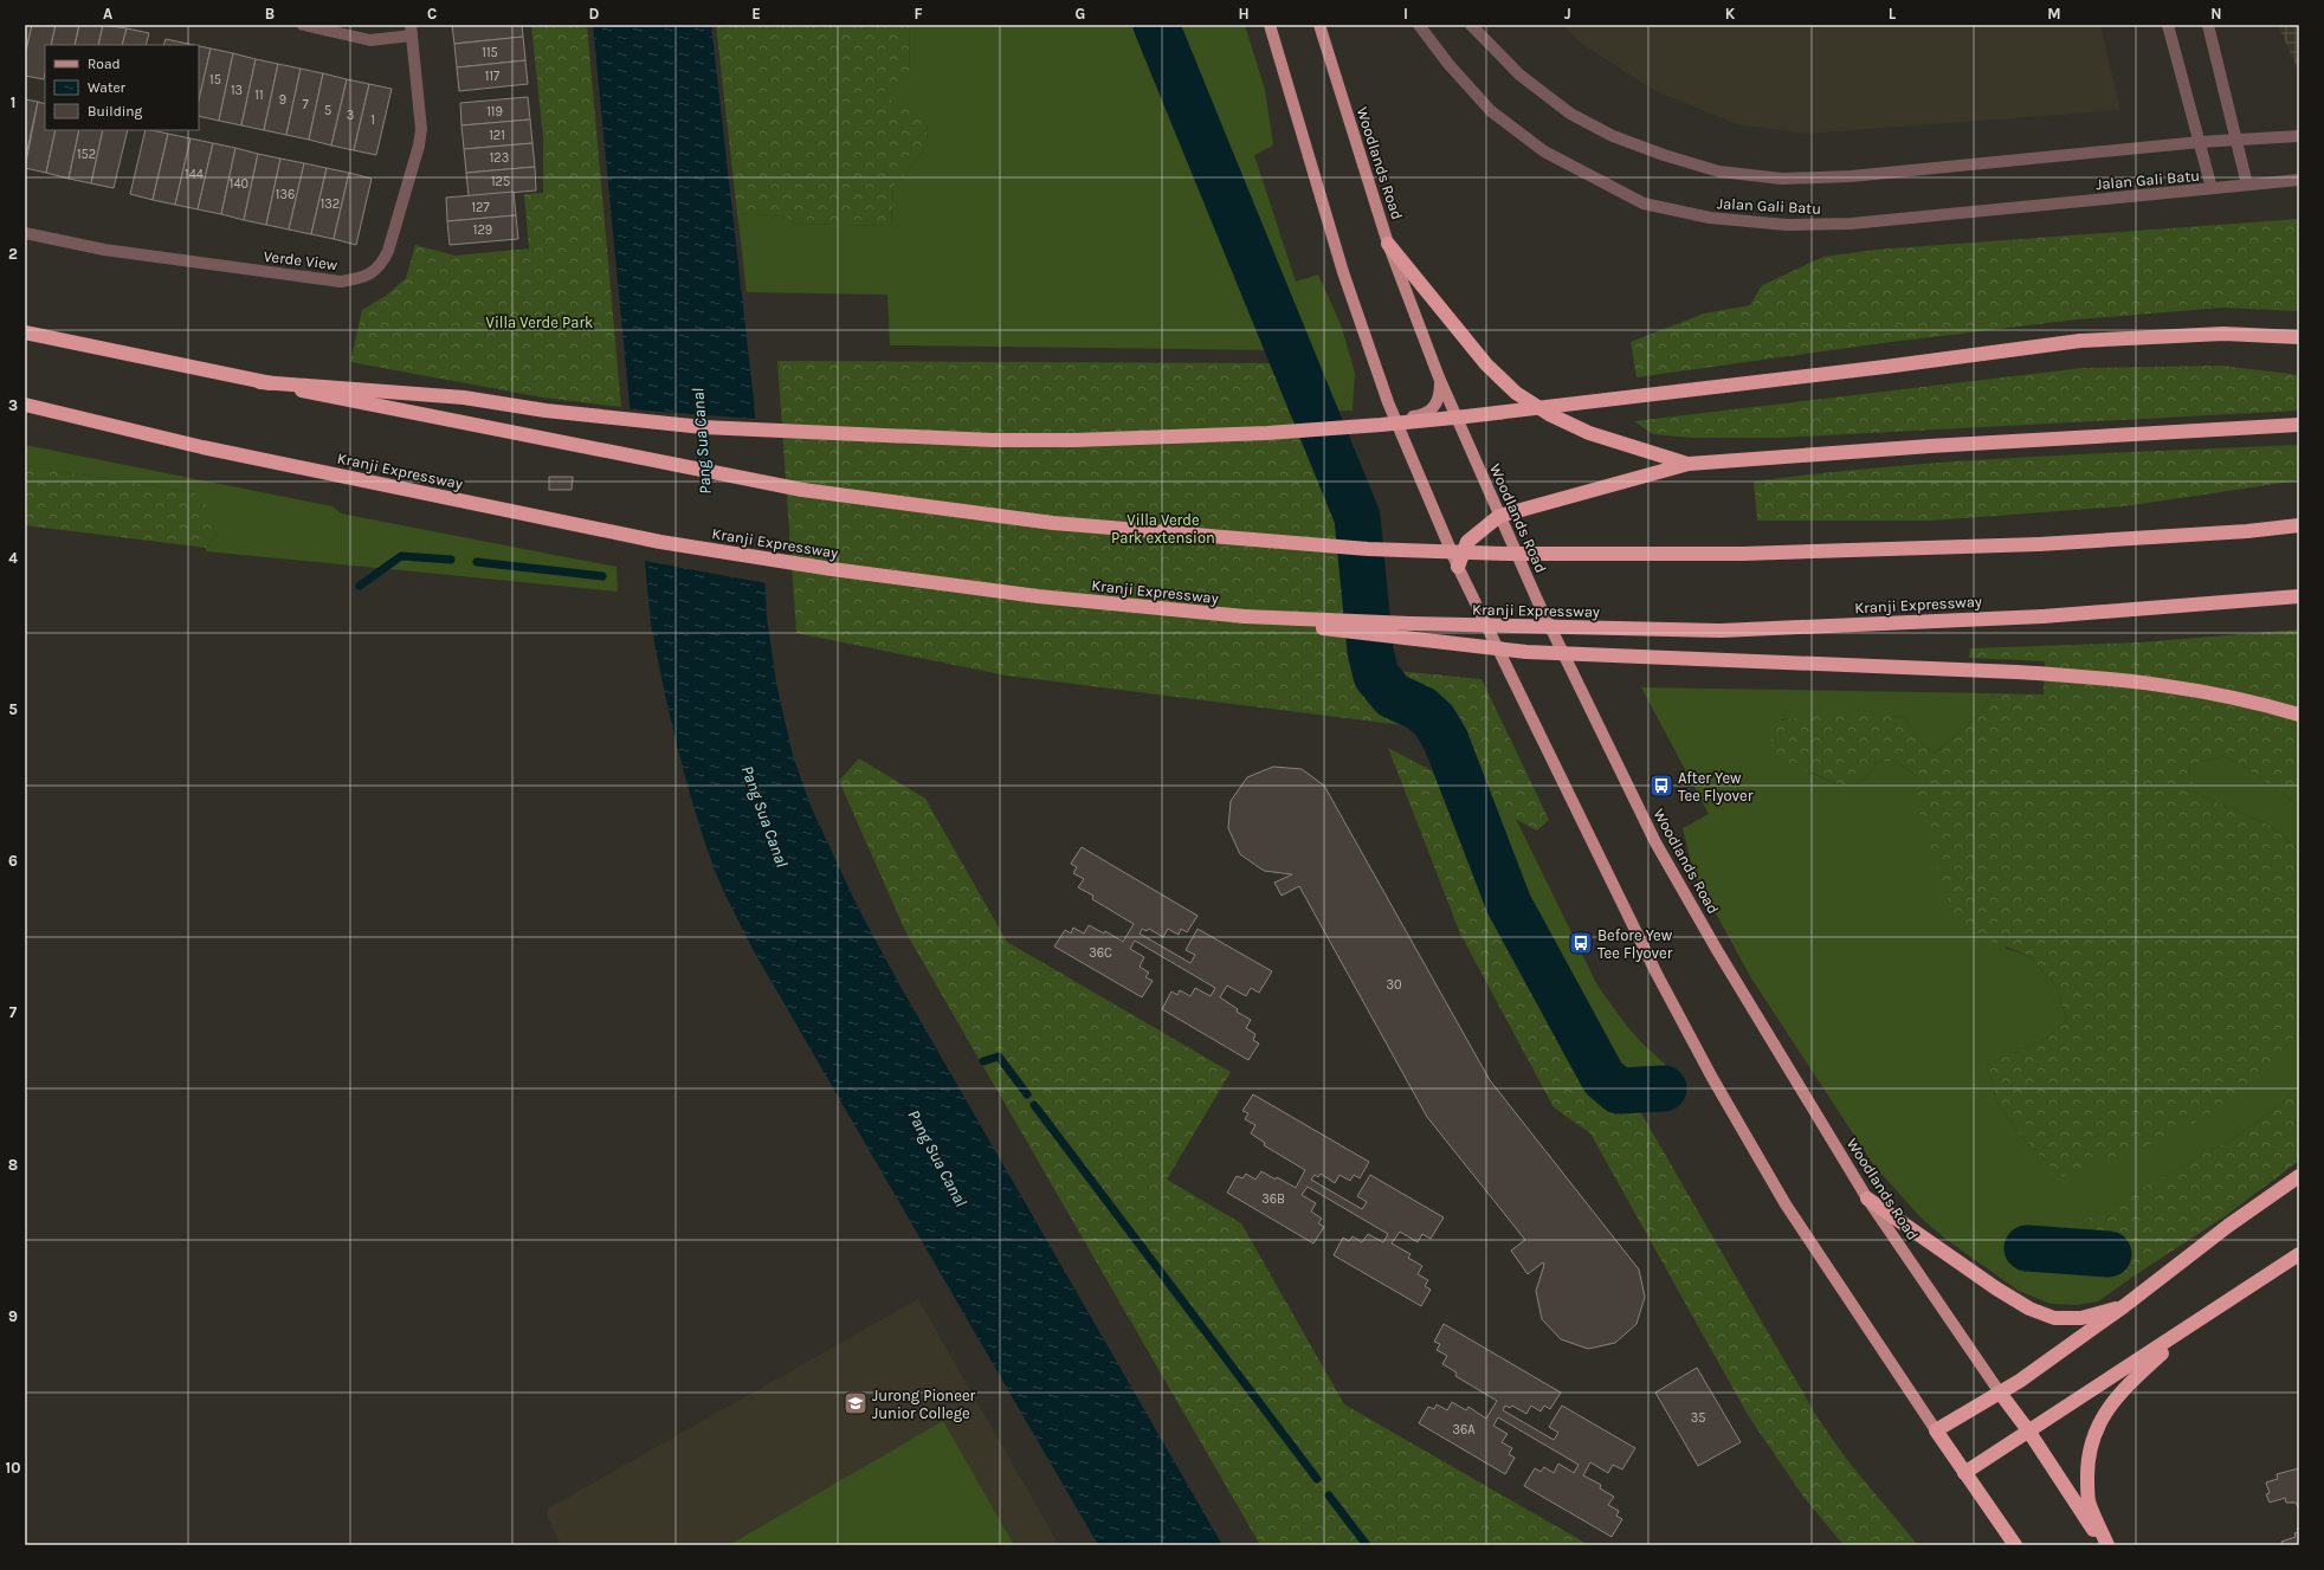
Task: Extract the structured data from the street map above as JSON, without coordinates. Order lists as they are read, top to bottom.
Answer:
{
  "streets": {
    "highway": ["Woodlands Road", "Kranji Expressway"],
    "street": ["Jalan Gali Batu", "Verde View"]
  },
  "water": ["Pang Sua Canal"],
  "parks": ["Villa Verde Park", "Villa Verde Park extension"],
  "places": {
    "bus stop": ["After Yew Tee Flyover", "Before Yew Tee Flyover"],
    "school or university": ["Jurong Pioneer Junior College"]
  },
  "house_numbers": [
    "115",
    "117",
    "15",
    "13",
    "11",
    "9",
    "7",
    "5",
    "119",
    "3",
    "1",
    "121",
    "152",
    "123",
    "144",
    "125",
    "140",
    "136",
    "132",
    "127",
    "129",
    "36C",
    "30",
    "36B",
    "35",
    "36A"
  ],
  "legend": ["Road", "Water", "Building"],
  "grid": {
    "columns": [
      "A",
      "B",
      "C",
      "D",
      "E",
      "F",
      "G",
      "H",
      "I",
      "J",
      "K",
      "L",
      "M",
      "N"
    ],
    "rows": [
      "1",
      "2",
      "3",
      "4",
      "5",
      "6",
      "7",
      "8",
      "9",
      "10"
    ]
  }
}
